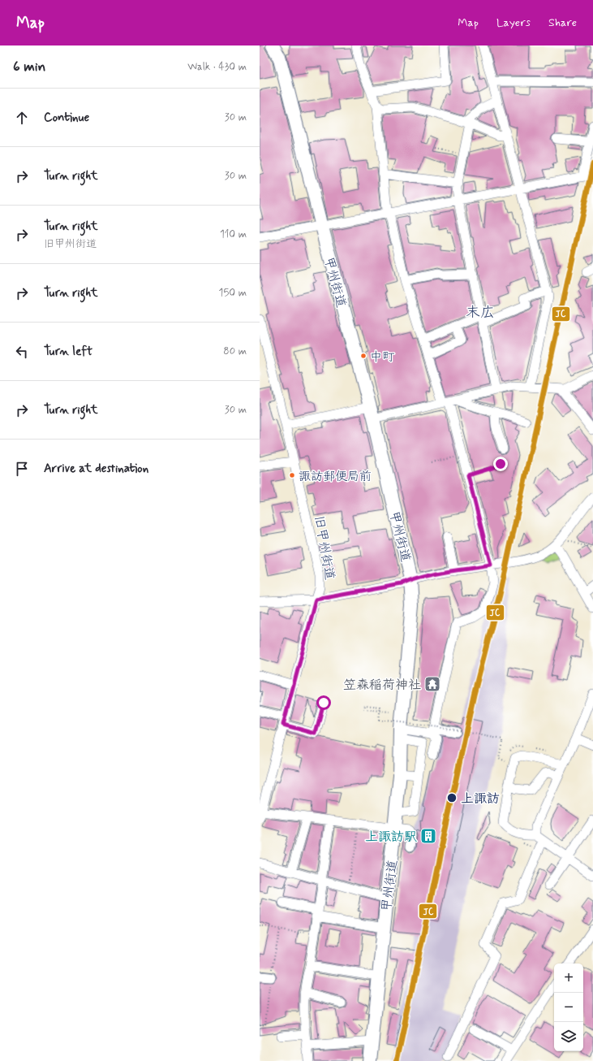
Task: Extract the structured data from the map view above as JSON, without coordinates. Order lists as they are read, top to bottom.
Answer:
{
  "streets": {
    "highway": ["甲州街道"],
    "street": ["旧甲州街道"]
  },
  "districts": ["末広"],
  "places": {
    "other": ["中町", "諏訪郵便局前", "上諏訪"],
    "temple": ["笠森稲荷神社"],
    "building": ["上諏訪駅"]
  },
  "lines": ["transit line JC"],
  "page": {
    "header": "Map",
    "nav": ["Map", "Layers", "Share"],
    "heading": ["6 min", "Walk · 430 m"],
    "list": [
      ["Continue", "30 m"],
      ["Turn right", "30 m"],
      ["Turn right", "旧甲州街道", "110 m"],
      ["Turn right", "150 m"],
      ["Turn left", "80 m"],
      ["Turn right", "30 m"],
      "Arrive at destination"
    ],
    "map_buttons": ["+", "−"]
  }
}
